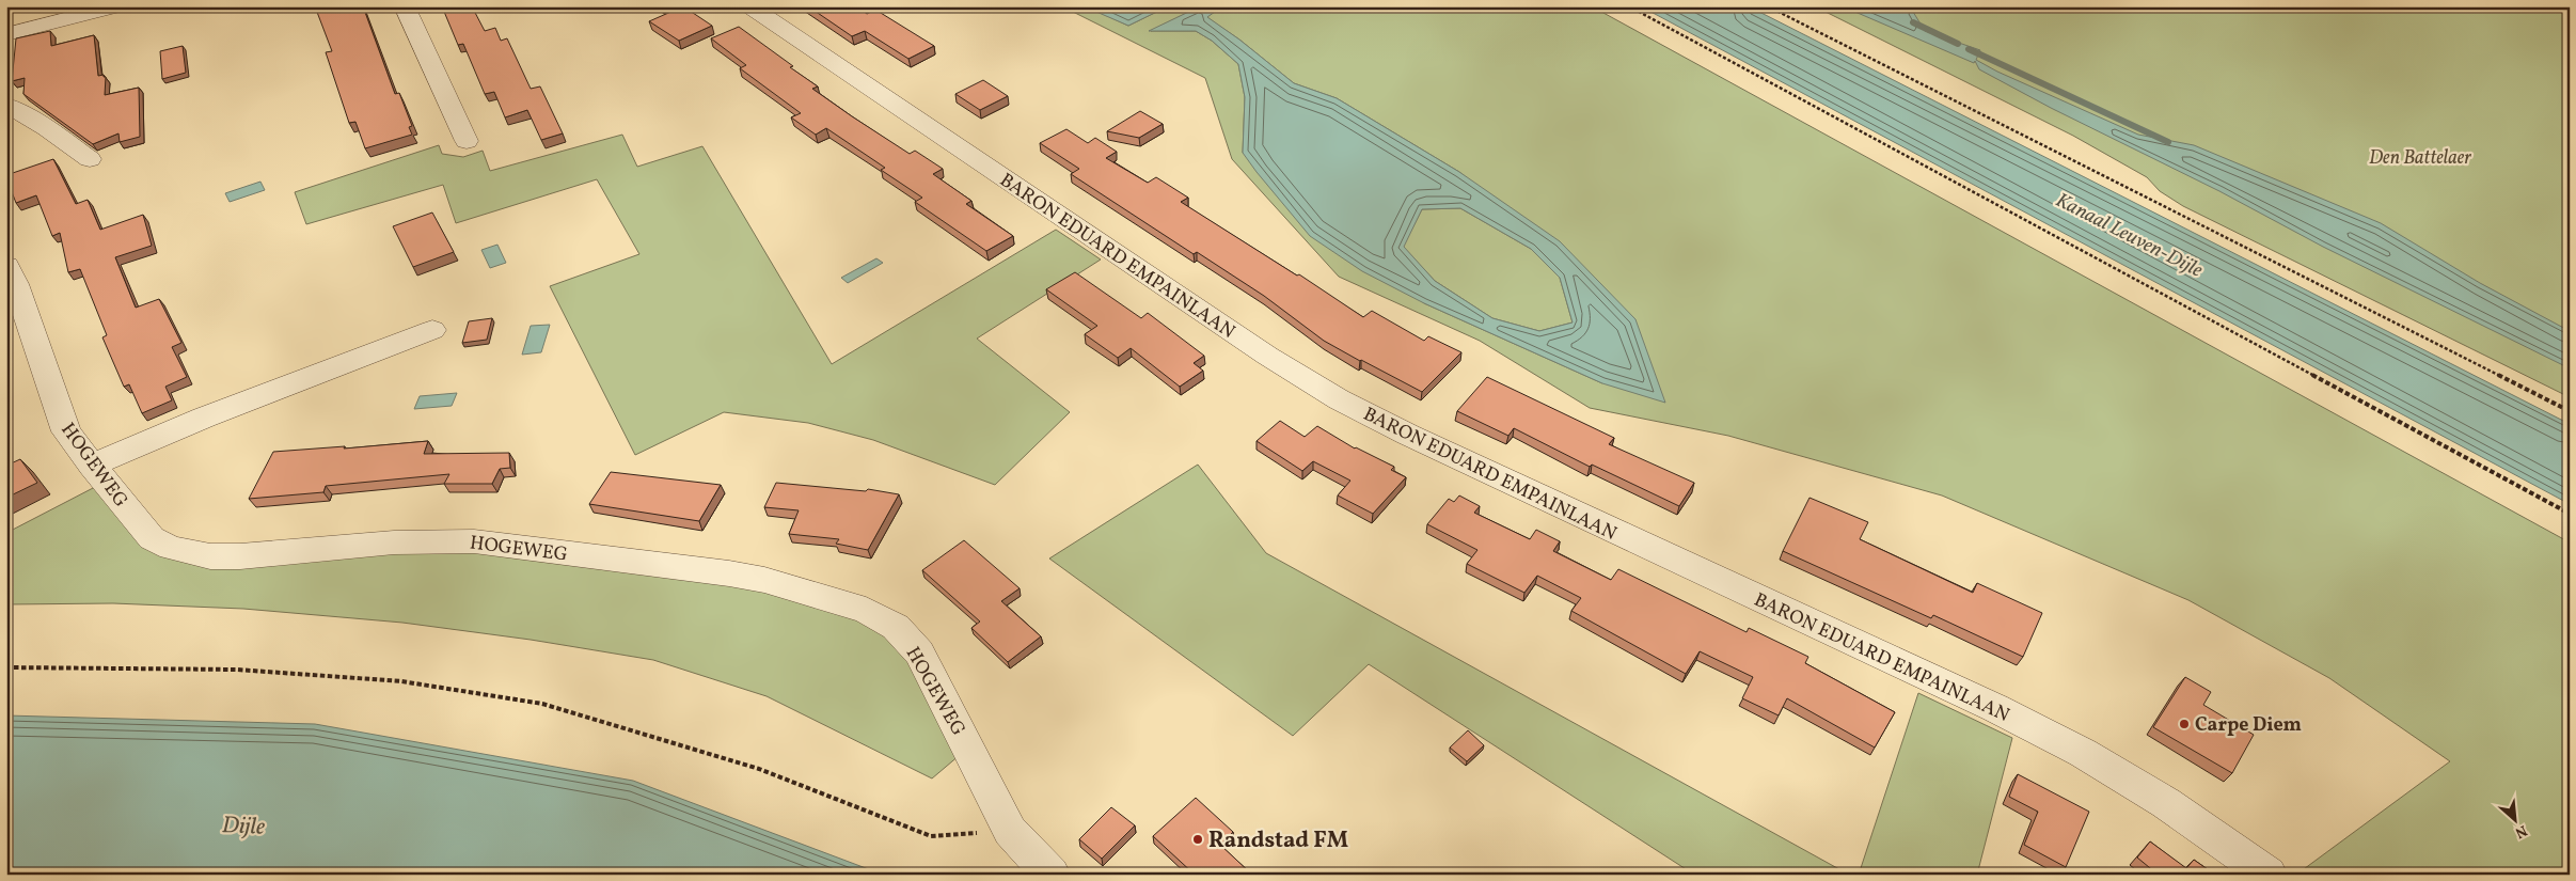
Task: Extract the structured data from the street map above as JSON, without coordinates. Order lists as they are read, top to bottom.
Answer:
{
  "streets": {
    "street": ["BARON EDUARD EMPAINLAAN", "HOGEWEG"]
  },
  "water": ["Kanaal Leuven-Dijle", "Dijle"],
  "parks": ["Den Battelaer"],
  "places": ["Carpe Diem", "Randstad FM"],
  "north": "bottom right"
}
